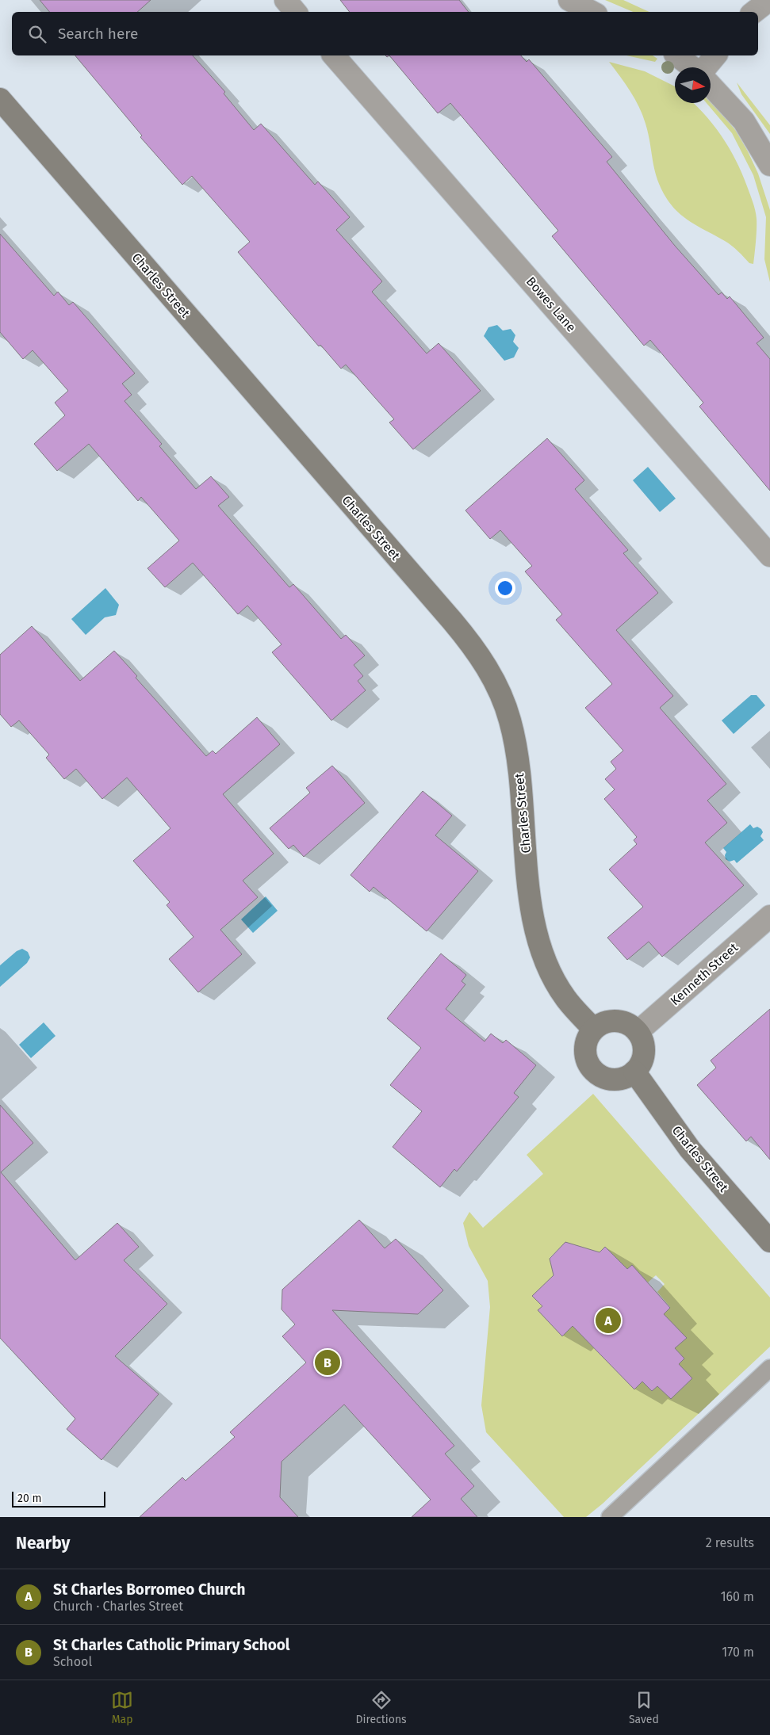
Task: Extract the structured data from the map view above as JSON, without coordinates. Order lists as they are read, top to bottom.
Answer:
{
  "streets": {
    "street": ["Charles Street", "Bowes Lane", "Kenneth Street"]
  },
  "crossings": [
    ["Charles Street", "Kenneth Street"]
  ],
  "scale_bar": "20 m",
  "north": "right",
  "page": {
    "search": "Search here",
    "pins": ["A", "B"],
    "scale": "20 m",
    "heading": ["Nearby", "2 results"],
    "list": [
      {
        "mark": "A",
        "name": "St Charles Borromeo Church",
        "note": "Church · Charles Street",
        "value": "160 m"
      },
      {
        "mark": "B",
        "name": "St Charles Catholic Primary School",
        "note": "School",
        "value": "170 m"
      }
    ],
    "nav": ["Map", "Directions", "Saved"]
  }
}
